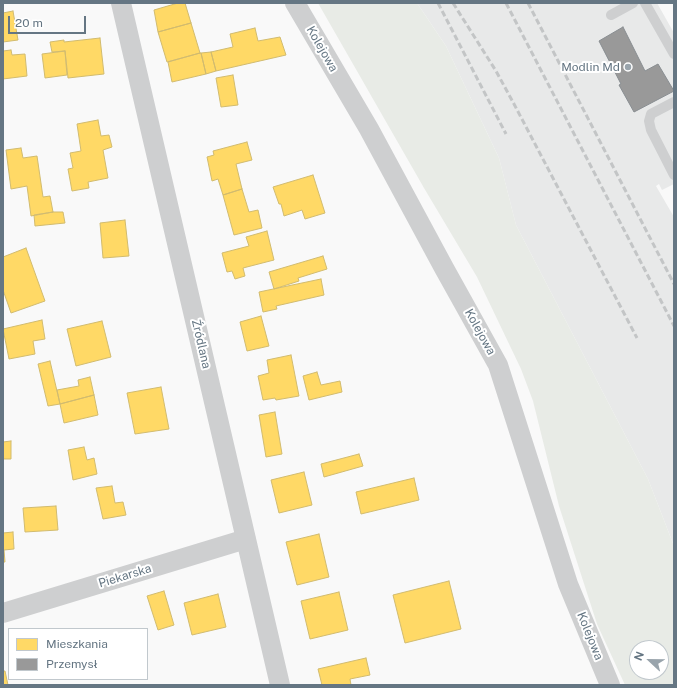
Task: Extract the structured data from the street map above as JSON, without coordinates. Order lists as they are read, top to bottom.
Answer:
{
  "streets": {
    "street": ["Kolejowa", "Źródlana", "Piekarska"]
  },
  "crossings": [
    ["Źródlana", "Piekarska"]
  ],
  "places": ["Modlin Md"],
  "legend": ["Mieszkania", "Przemysł"],
  "scale_bar": "20 m",
  "north": "left"
}
